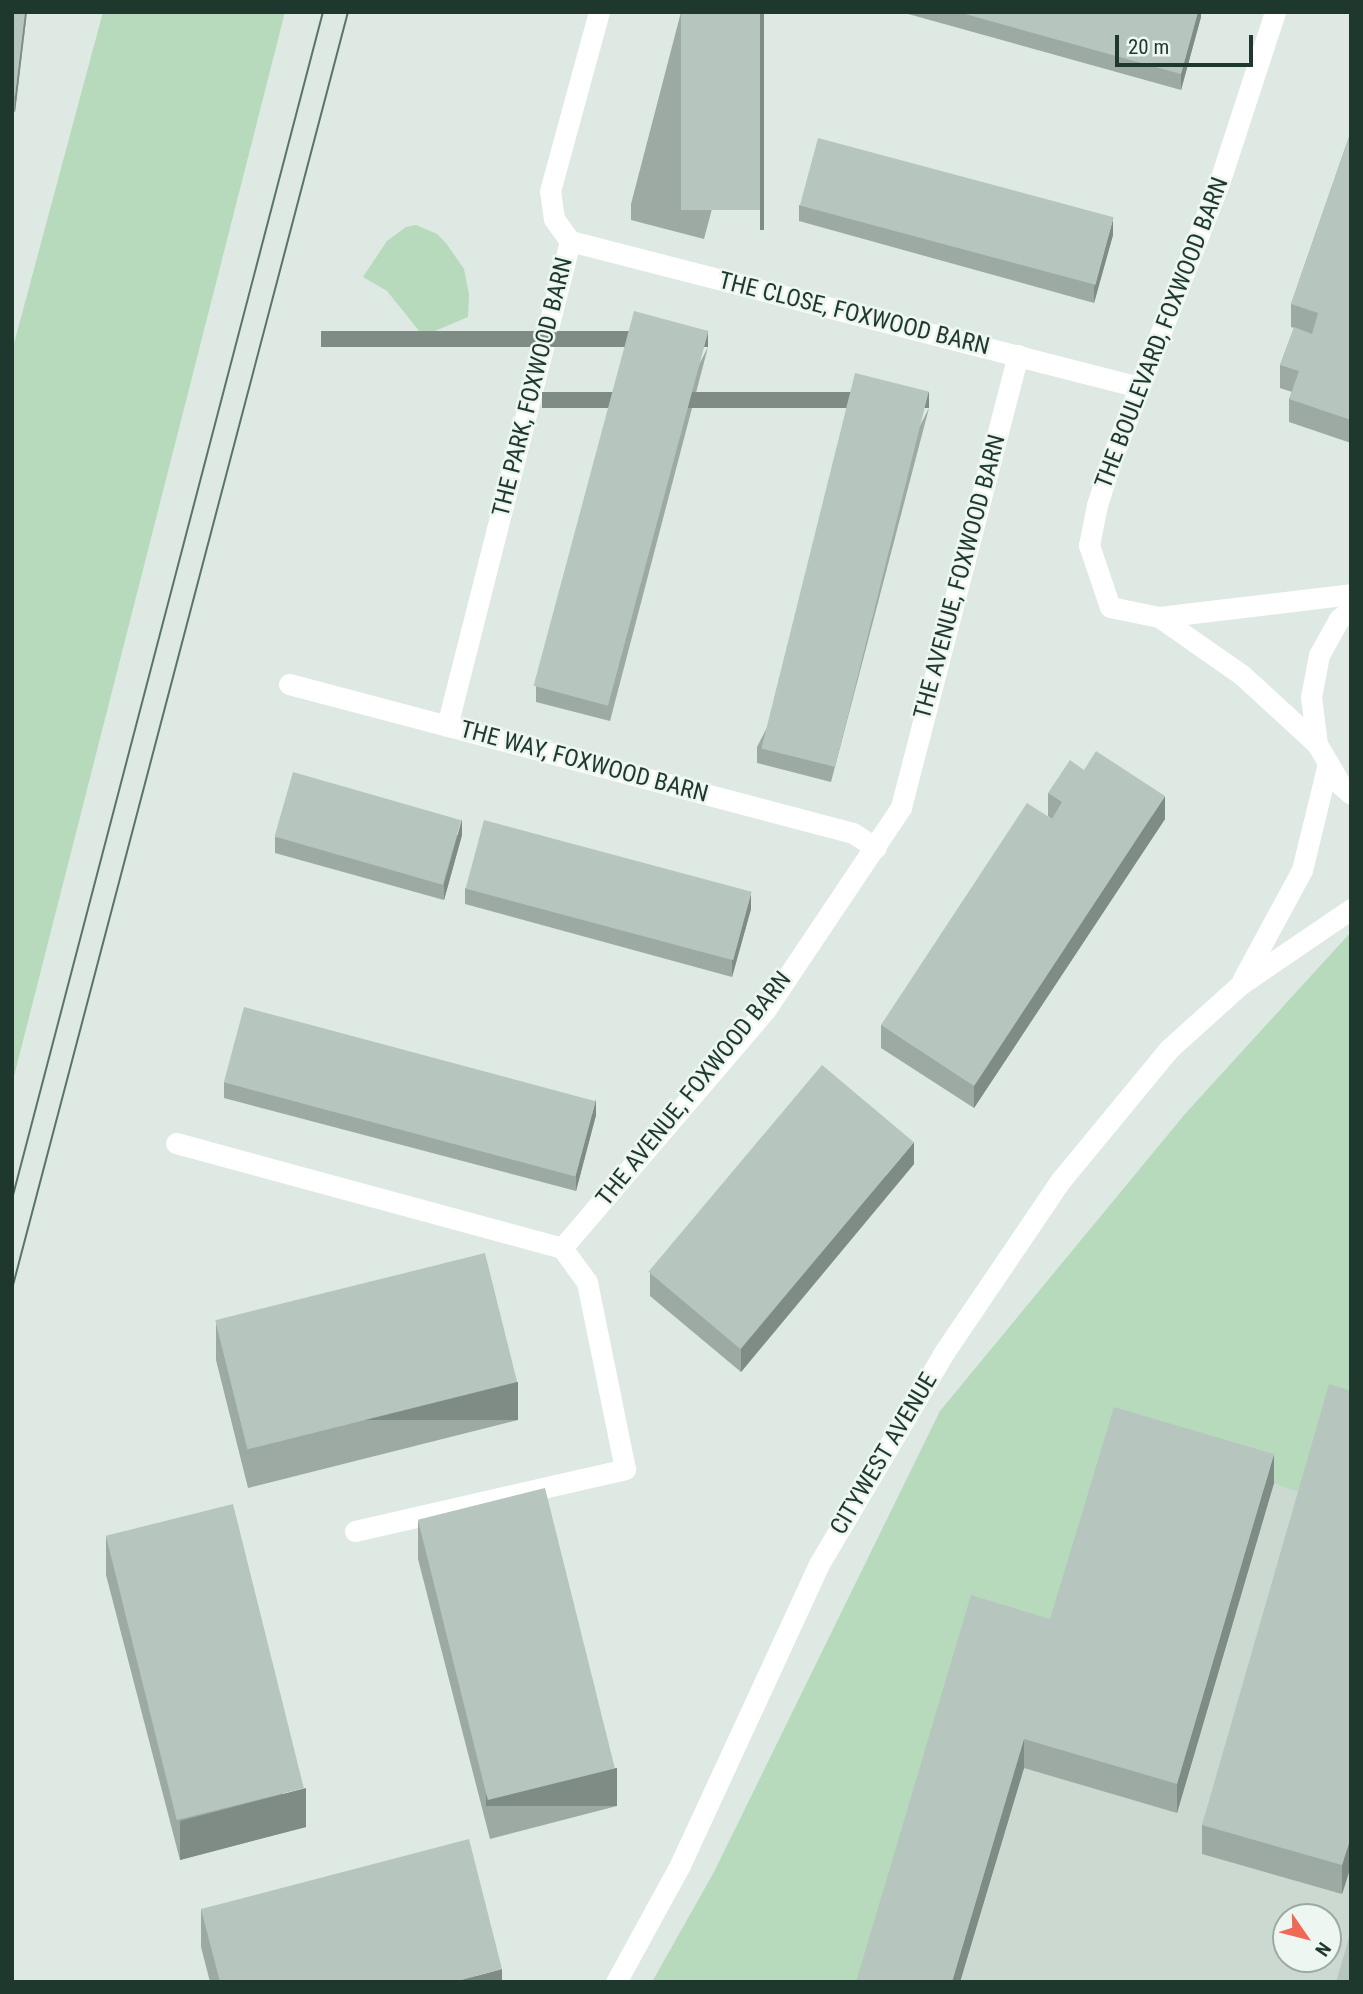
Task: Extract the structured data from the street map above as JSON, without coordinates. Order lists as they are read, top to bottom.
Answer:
{
  "streets": {
    "street": [
      "THE CLOSE, FOXWOOD BARN",
      "THE BOULEVARD, FOXWOOD BARN",
      "THE PARK, FOXWOOD BARN",
      "THE AVENUE, FOXWOOD BARN",
      "THE WAY, FOXWOOD BARN",
      "CITYWEST AVENUE"
    ]
  },
  "crossings": [
    ["THE CLOSE, FOXWOOD BARN", "THE BOULEVARD, FOXWOOD BARN"],
    ["THE CLOSE, FOXWOOD BARN", "THE PARK, FOXWOOD BARN"],
    ["THE CLOSE, FOXWOOD BARN", "THE AVENUE, FOXWOOD BARN"],
    ["THE BOULEVARD, FOXWOOD BARN", "CITYWEST AVENUE"],
    ["THE PARK, FOXWOOD BARN", "THE WAY, FOXWOOD BARN"],
    ["THE AVENUE, FOXWOOD BARN", "THE WAY, FOXWOOD BARN"]
  ],
  "scale_bar": "20 m",
  "north": "bottom right"
}
